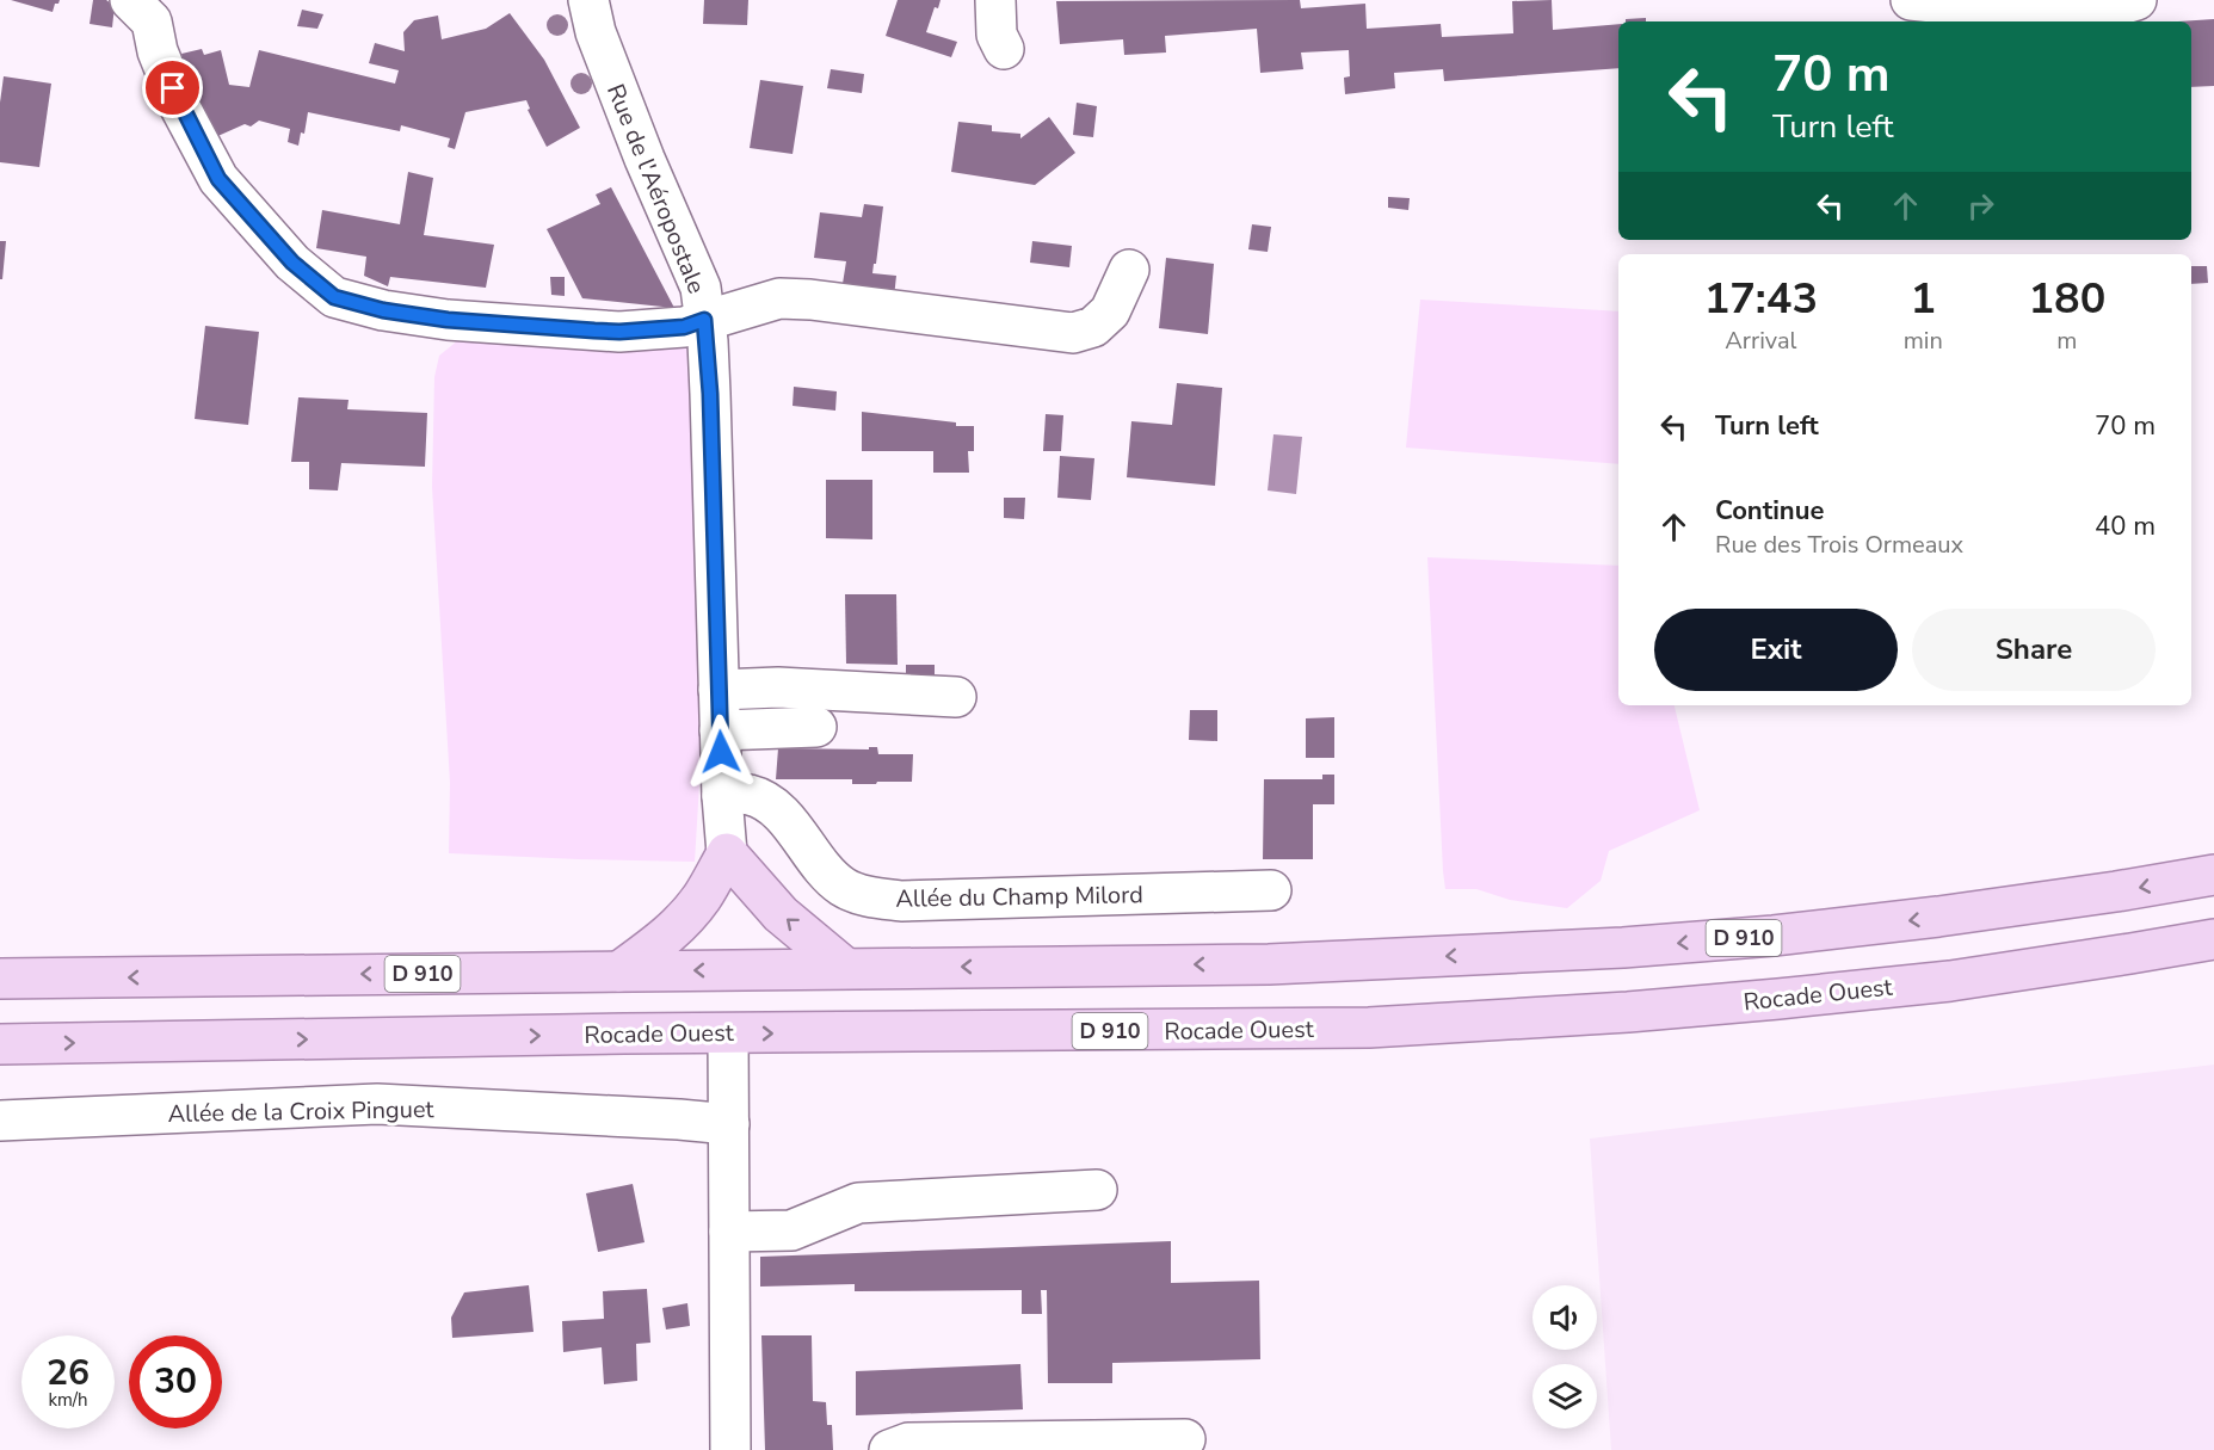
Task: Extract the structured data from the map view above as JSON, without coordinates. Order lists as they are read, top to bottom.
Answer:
{
  "streets": {
    "main road": ["D 910", "Rocade Ouest"],
    "street": ["Rue de l'Aéropostale", "Allée du Champ Milord", "Allée de la Croix Pinguet"]
  },
  "crossings": [
    ["Rue de l'Aéropostale", "Allée du Champ Milord"]
  ],
  "page": {
    "turn": ["70 m", "Turn left"],
    "eta": [
      "17:43",
      "Arrival",
      "1",
      "min",
      "180",
      "m"
    ],
    "list": [
      {
        "name": "Turn left",
        "value": "70 m"
      },
      {
        "name": "Continue",
        "note": "Rue des Trois Ormeaux",
        "value": "40 m"
      }
    ],
    "buttons": ["Exit", "Share"],
    "speed": "26 km/h",
    "limit": "30"
  }
}
